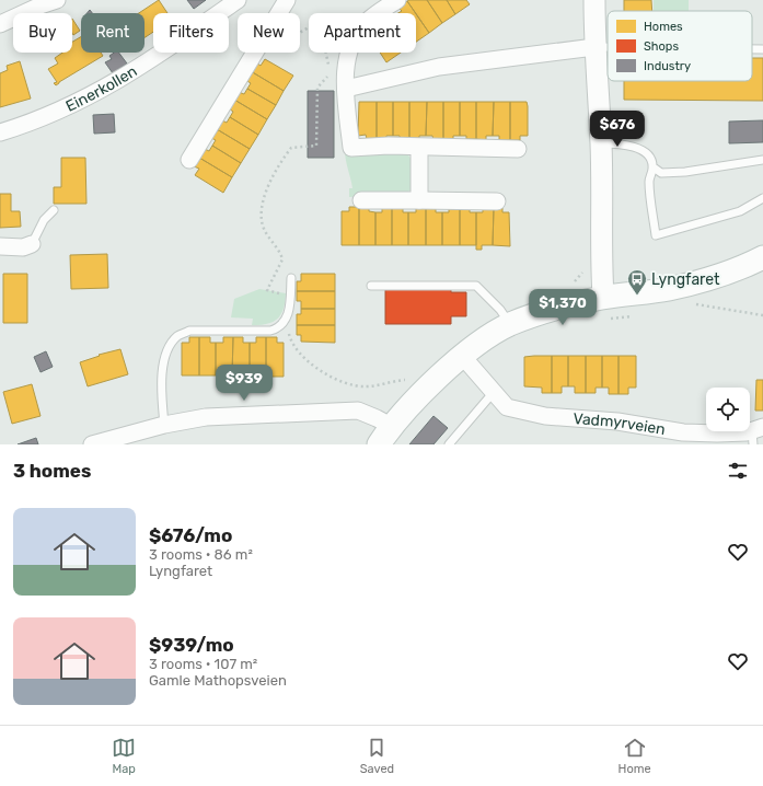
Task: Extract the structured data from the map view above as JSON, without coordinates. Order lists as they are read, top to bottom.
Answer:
{
  "streets": {
    "street": ["Einerkollen", "Vadmyrveien"]
  },
  "places": {
    "bus stop": ["Lyngfaret"]
  },
  "legend": ["Homes", "Shops", "Industry"],
  "page": {
    "chip": [
      "Buy",
      "Rent",
      "Filters",
      "New",
      "Apartment"
    ],
    "price": ["$676", "$1,370", "$939"],
    "heading": "3 homes",
    "list": [
      {
        "name": "$676/mo",
        "note": "3 rooms · 86 m² · Lyngfaret"
      },
      {
        "name": "$939/mo",
        "note": "3 rooms · 107 m² · Gamle Mathopsveien"
      }
    ],
    "tabs": ["Map", "Saved", "Home"]
  }
}
